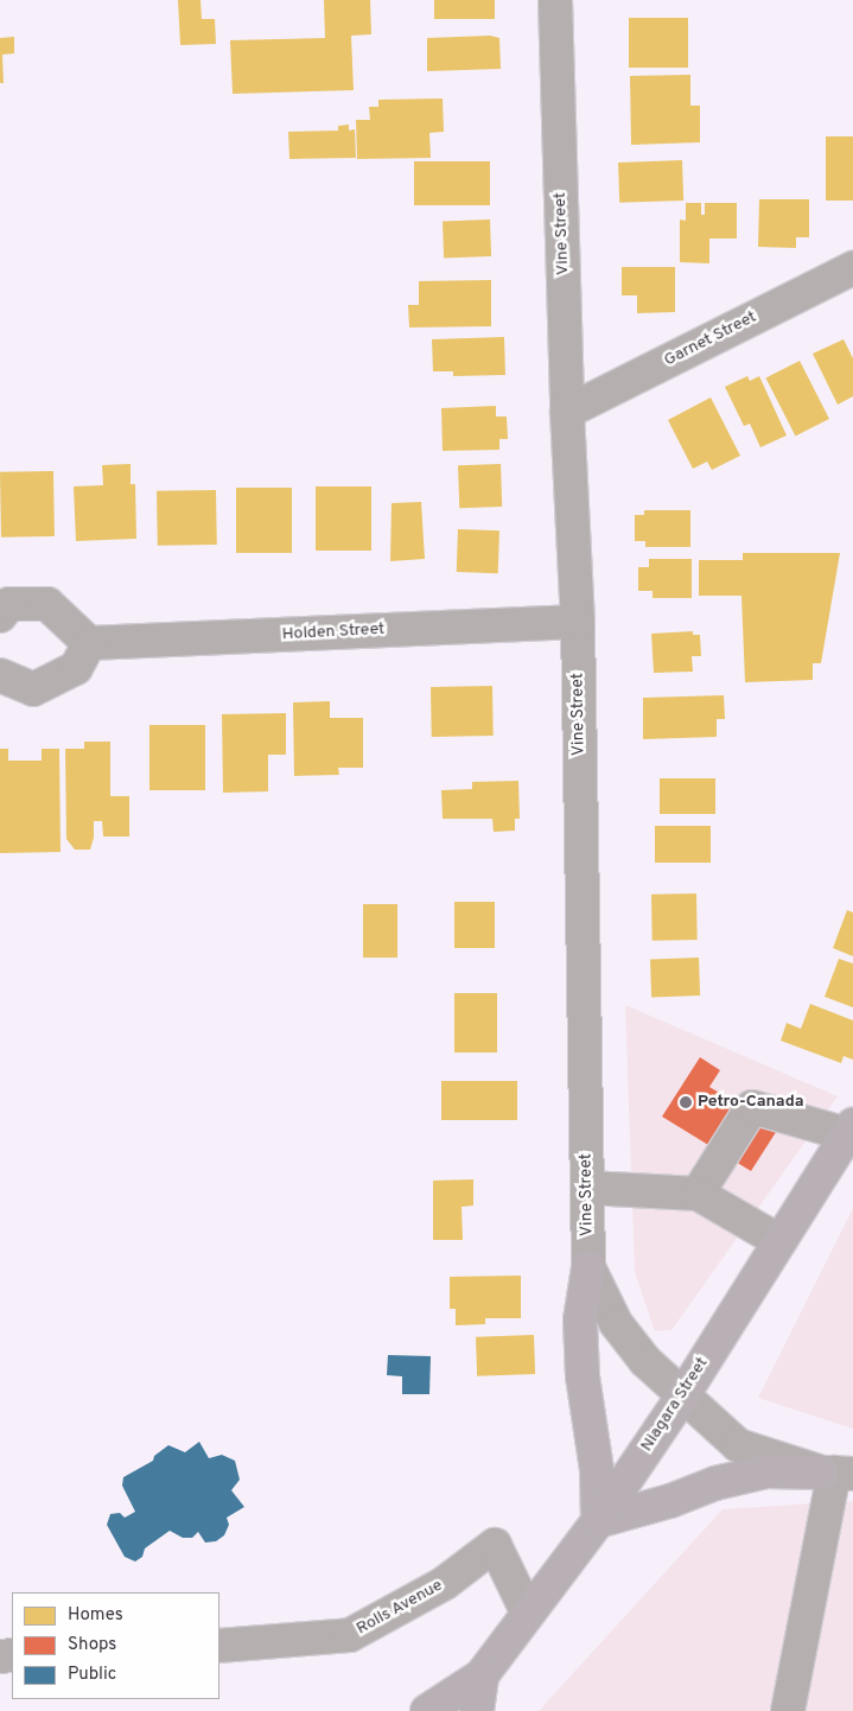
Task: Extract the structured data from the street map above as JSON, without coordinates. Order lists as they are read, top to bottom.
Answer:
{
  "streets": {
    "main road": ["Niagara Street"],
    "street": [
      "Vine Street",
      "Garnet Street",
      "Holden Street",
      "Rolls Avenue"
    ]
  },
  "crossings": [
    ["Vine Street", "Garnet Street"],
    ["Vine Street", "Holden Street"],
    ["Vine Street", "Niagara Street"],
    ["Niagara Street", "Rolls Avenue"]
  ],
  "places": ["Petro-Canada"],
  "legend": ["Homes", "Shops", "Public"]
}
